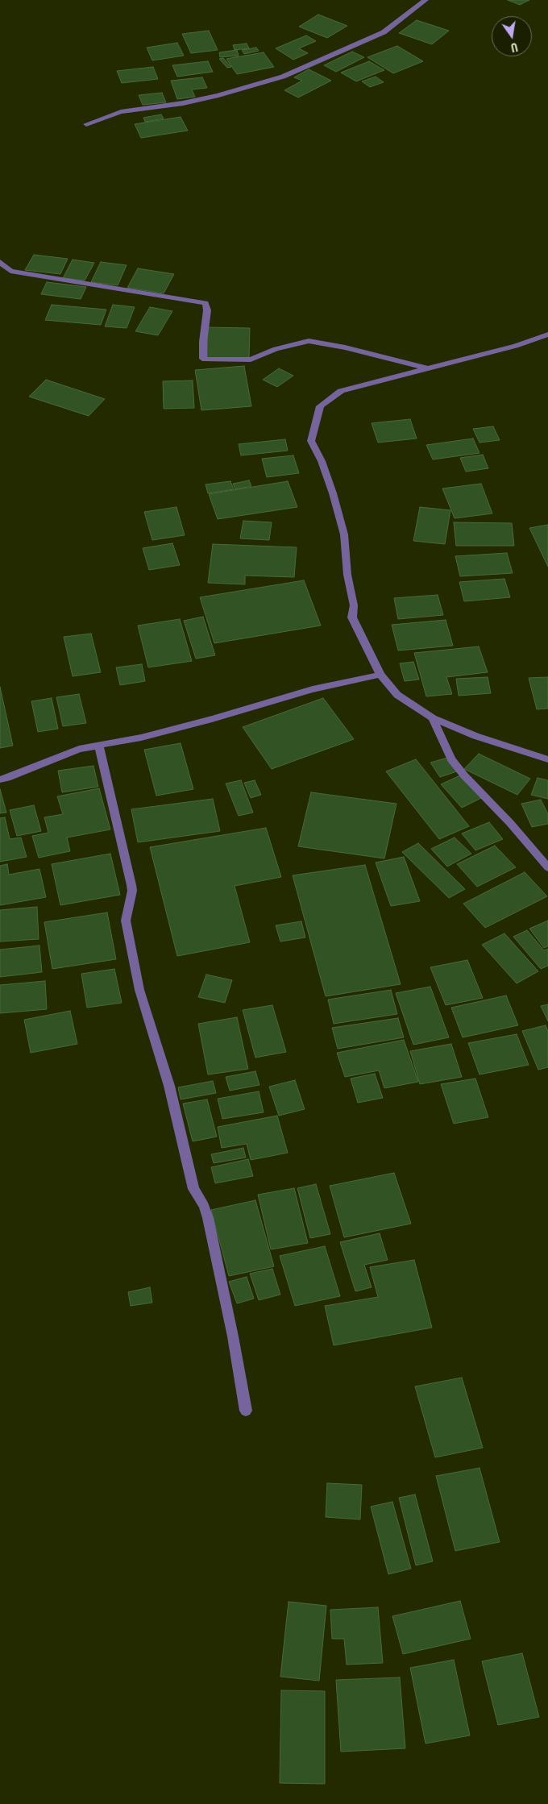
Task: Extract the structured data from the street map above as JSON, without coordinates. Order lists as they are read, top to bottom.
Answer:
{
  "north": "bottom"
}
